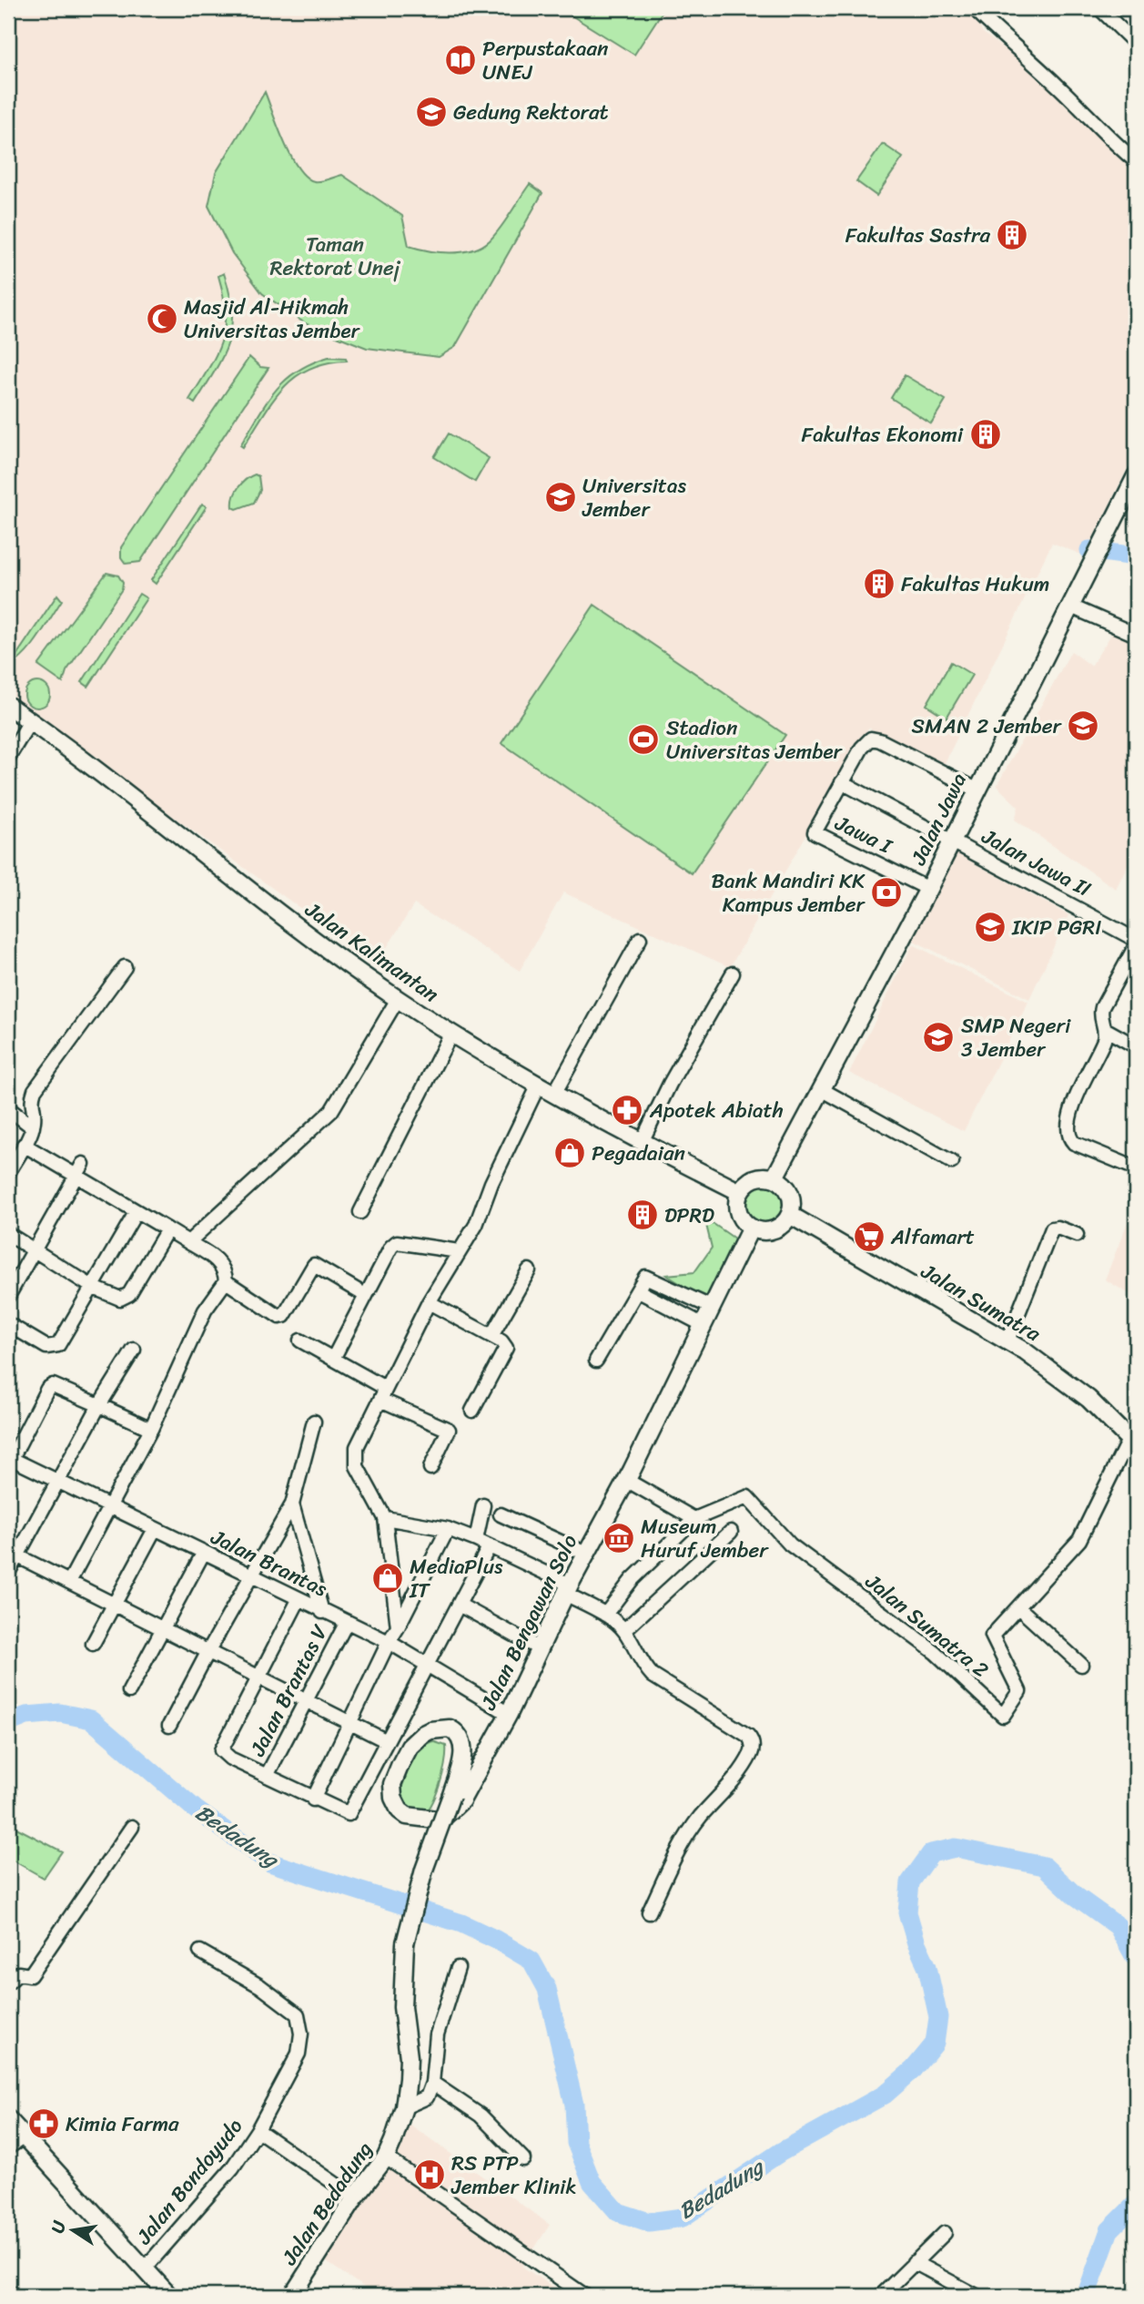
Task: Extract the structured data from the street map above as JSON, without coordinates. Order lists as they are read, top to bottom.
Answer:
{
  "streets": {
    "main road": [
      "Jalan Jawa",
      "Jalan Kalimantan",
      "Jalan Sumatra",
      "Jalan Bengawan Solo",
      "Jalan Bedadung"
    ],
    "street": [
      "Jawa I",
      "Jalan Jawa II",
      "Jalan Brantas",
      "Jalan Sumatra 2",
      "Jalan Brantas V",
      "Jalan Bondoyudo"
    ]
  },
  "crossings": [
    ["Jalan Jawa", "Jawa I"],
    ["Jalan Jawa", "Jalan Jawa II"],
    ["Jalan Jawa", "Jalan Kalimantan"],
    ["Jalan Jawa", "Jalan Sumatra"],
    ["Jalan Jawa", "Jalan Bengawan Solo"],
    ["Jawa I", "Jalan Jawa II"],
    ["Jalan Kalimantan", "Jalan Sumatra"],
    ["Jalan Kalimantan", "Jalan Bengawan Solo"],
    ["Jalan Sumatra", "Jalan Bengawan Solo"],
    ["Jalan Sumatra", "Jalan Sumatra 2"],
    ["Jalan Brantas", "Jalan Bengawan Solo"],
    ["Jalan Brantas", "Jalan Brantas V"],
    ["Jalan Bengawan Solo", "Jalan Bedadung"]
  ],
  "water": ["Bedadung"],
  "parks": ["Taman Rektorat Unej"],
  "places": {
    "library": ["Perpustakaan UNEJ"],
    "school or university": [
      "Gedung Rektorat",
      "Universitas Jember",
      "SMAN 2 Jember",
      "IKIP PGRI",
      "SMP Negeri 3 Jember"
    ],
    "building": [
      "Fakultas Sastra",
      "Fakultas Ekonomi",
      "Fakultas Hukum",
      "DPRD"
    ],
    "mosque": ["Masjid Al-Hikmah Universitas Jember"],
    "sports": ["Stadion Universitas Jember"],
    "bank": ["Bank Mandiri KK Kampus Jember"],
    "pharmacy": ["Apotek Abiath", "Kimia Farma"],
    "shop": ["Pegadaian", "MediaPlus IT"],
    "supermarket": ["Alfamart"],
    "museum": ["Museum Huruf Jember"],
    "hospital": ["RS PTP Jember Klinik"]
  },
  "north": "left"
}
